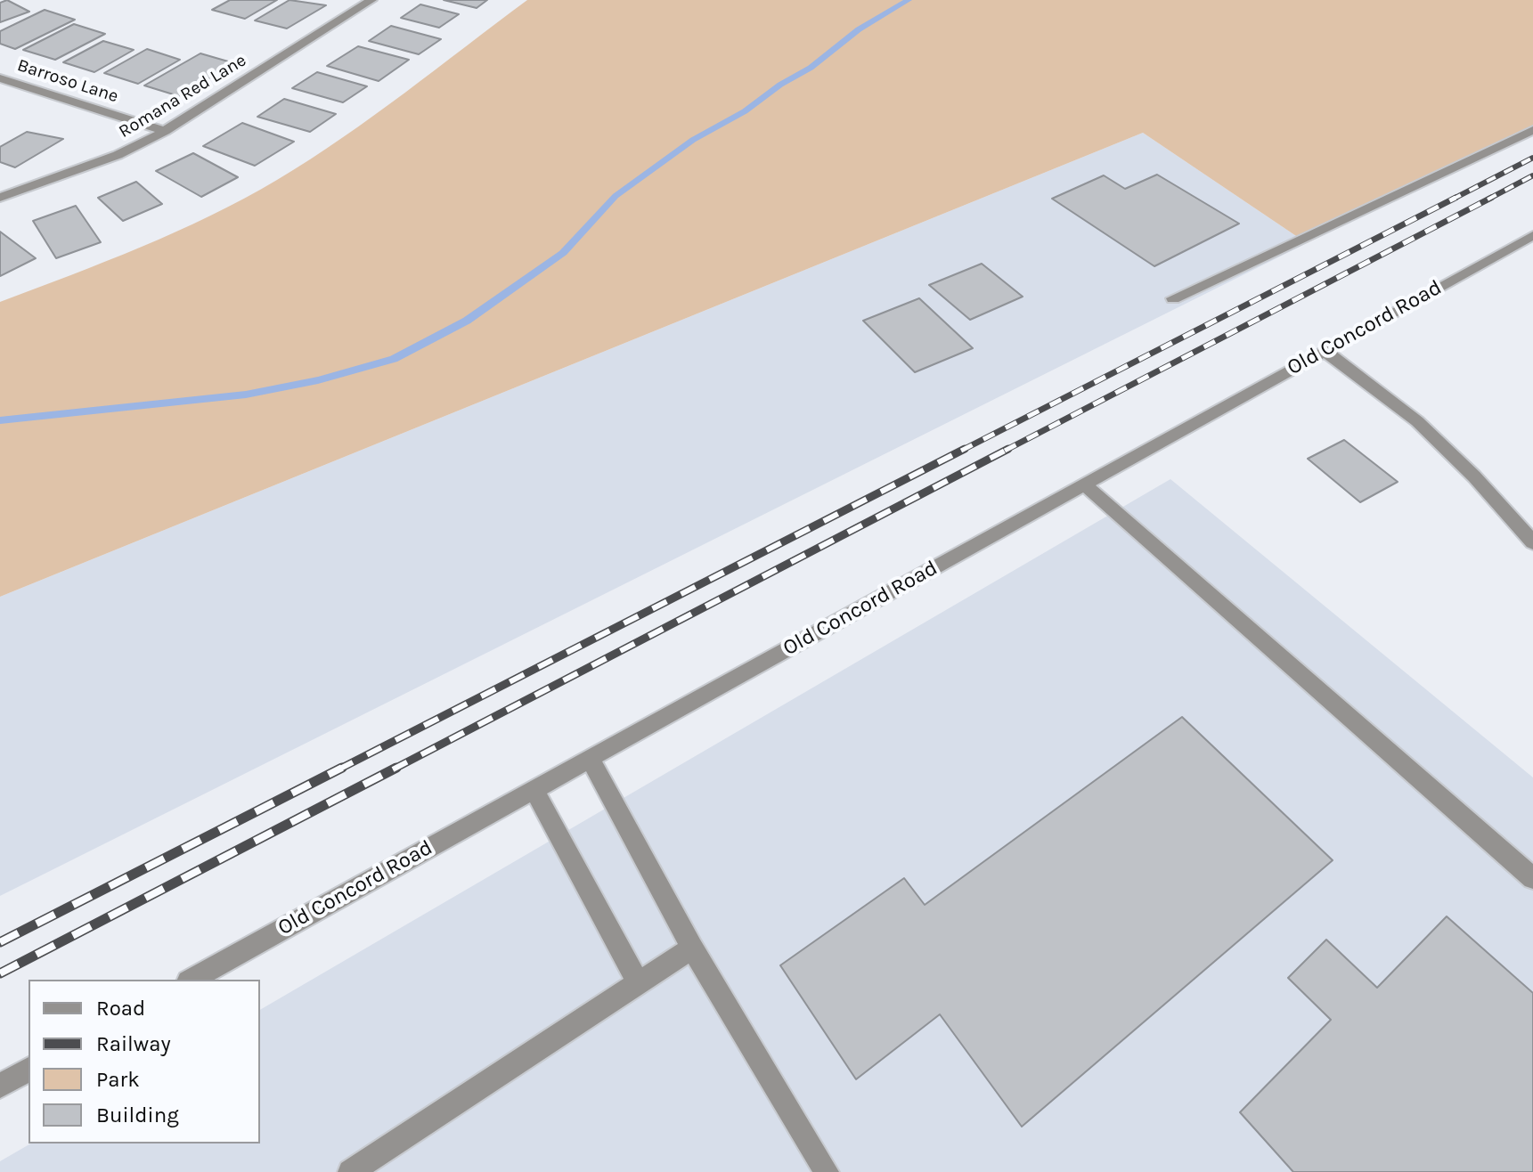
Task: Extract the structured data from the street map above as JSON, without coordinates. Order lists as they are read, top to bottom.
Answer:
{
  "streets": {
    "street": ["Barroso Lane", "Romana Red Lane", "Old Concord Road"]
  },
  "crossings": [
    ["Barroso Lane", "Romana Red Lane"]
  ],
  "legend": [
    "Road",
    "Railway",
    "Park",
    "Building"
  ]
}
